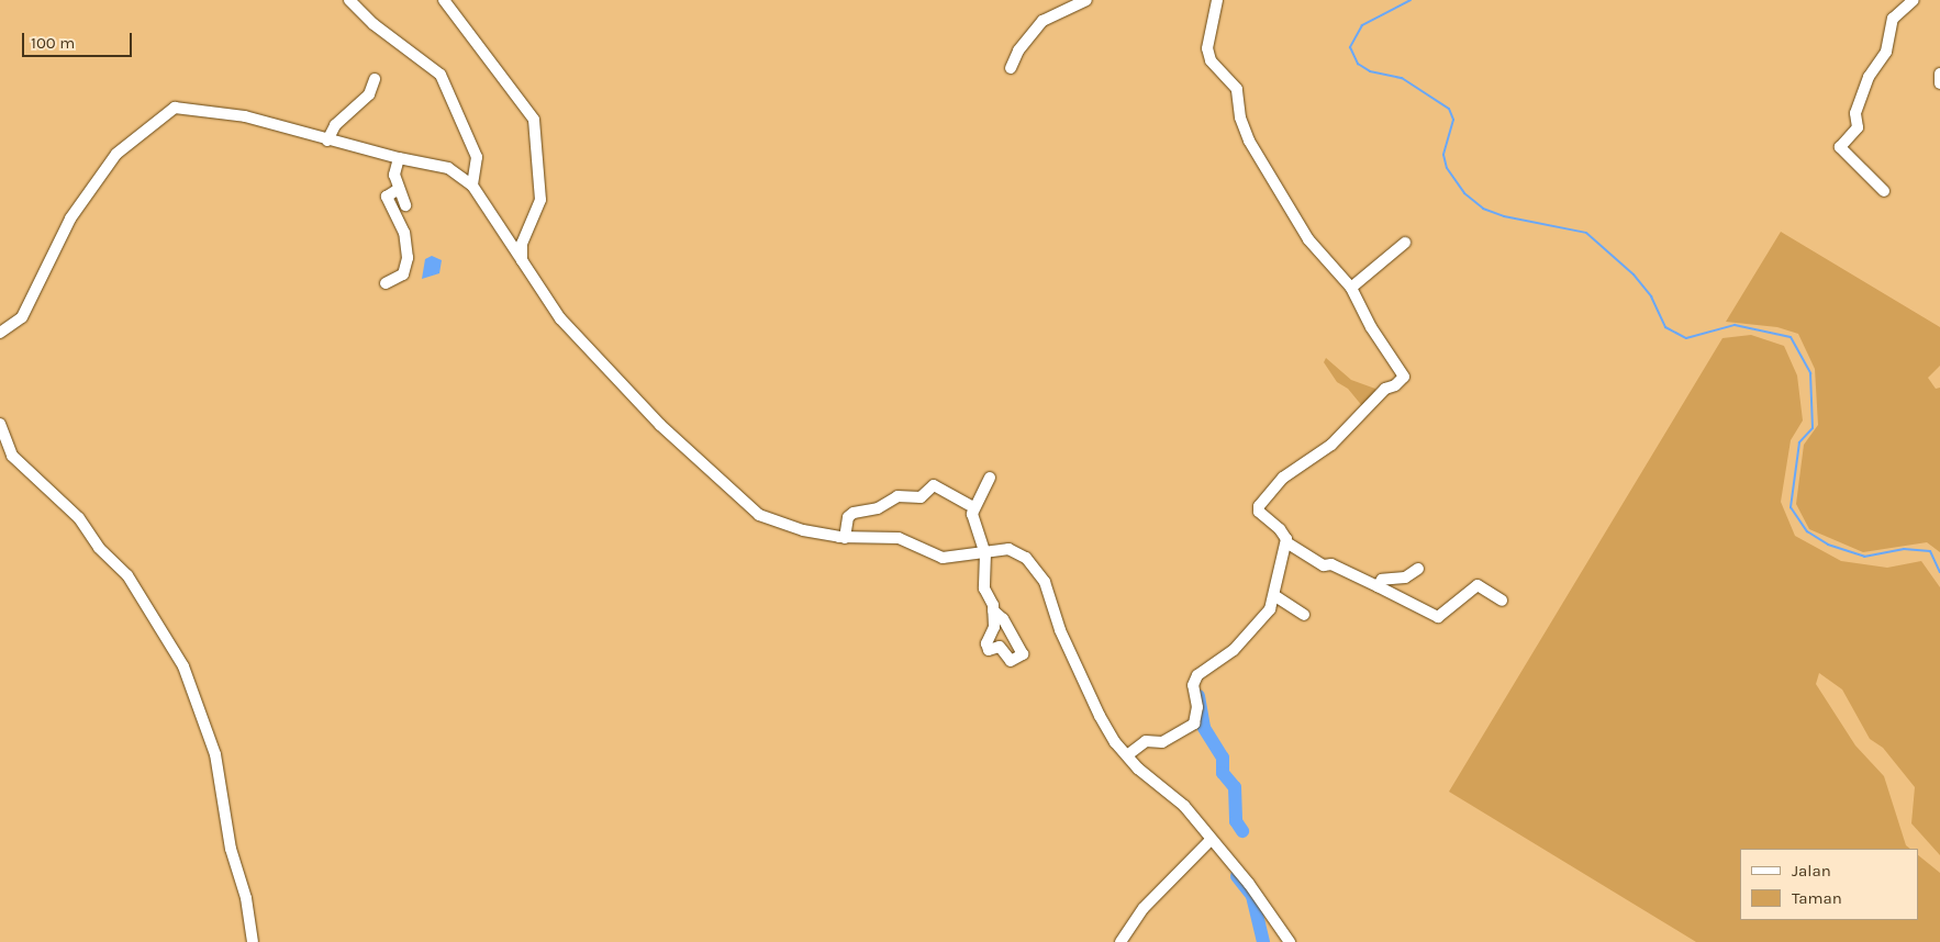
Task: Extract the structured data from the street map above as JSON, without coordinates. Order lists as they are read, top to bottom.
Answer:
{
  "legend": ["Jalan", "Taman"],
  "scale_bar": "100 m"
}
